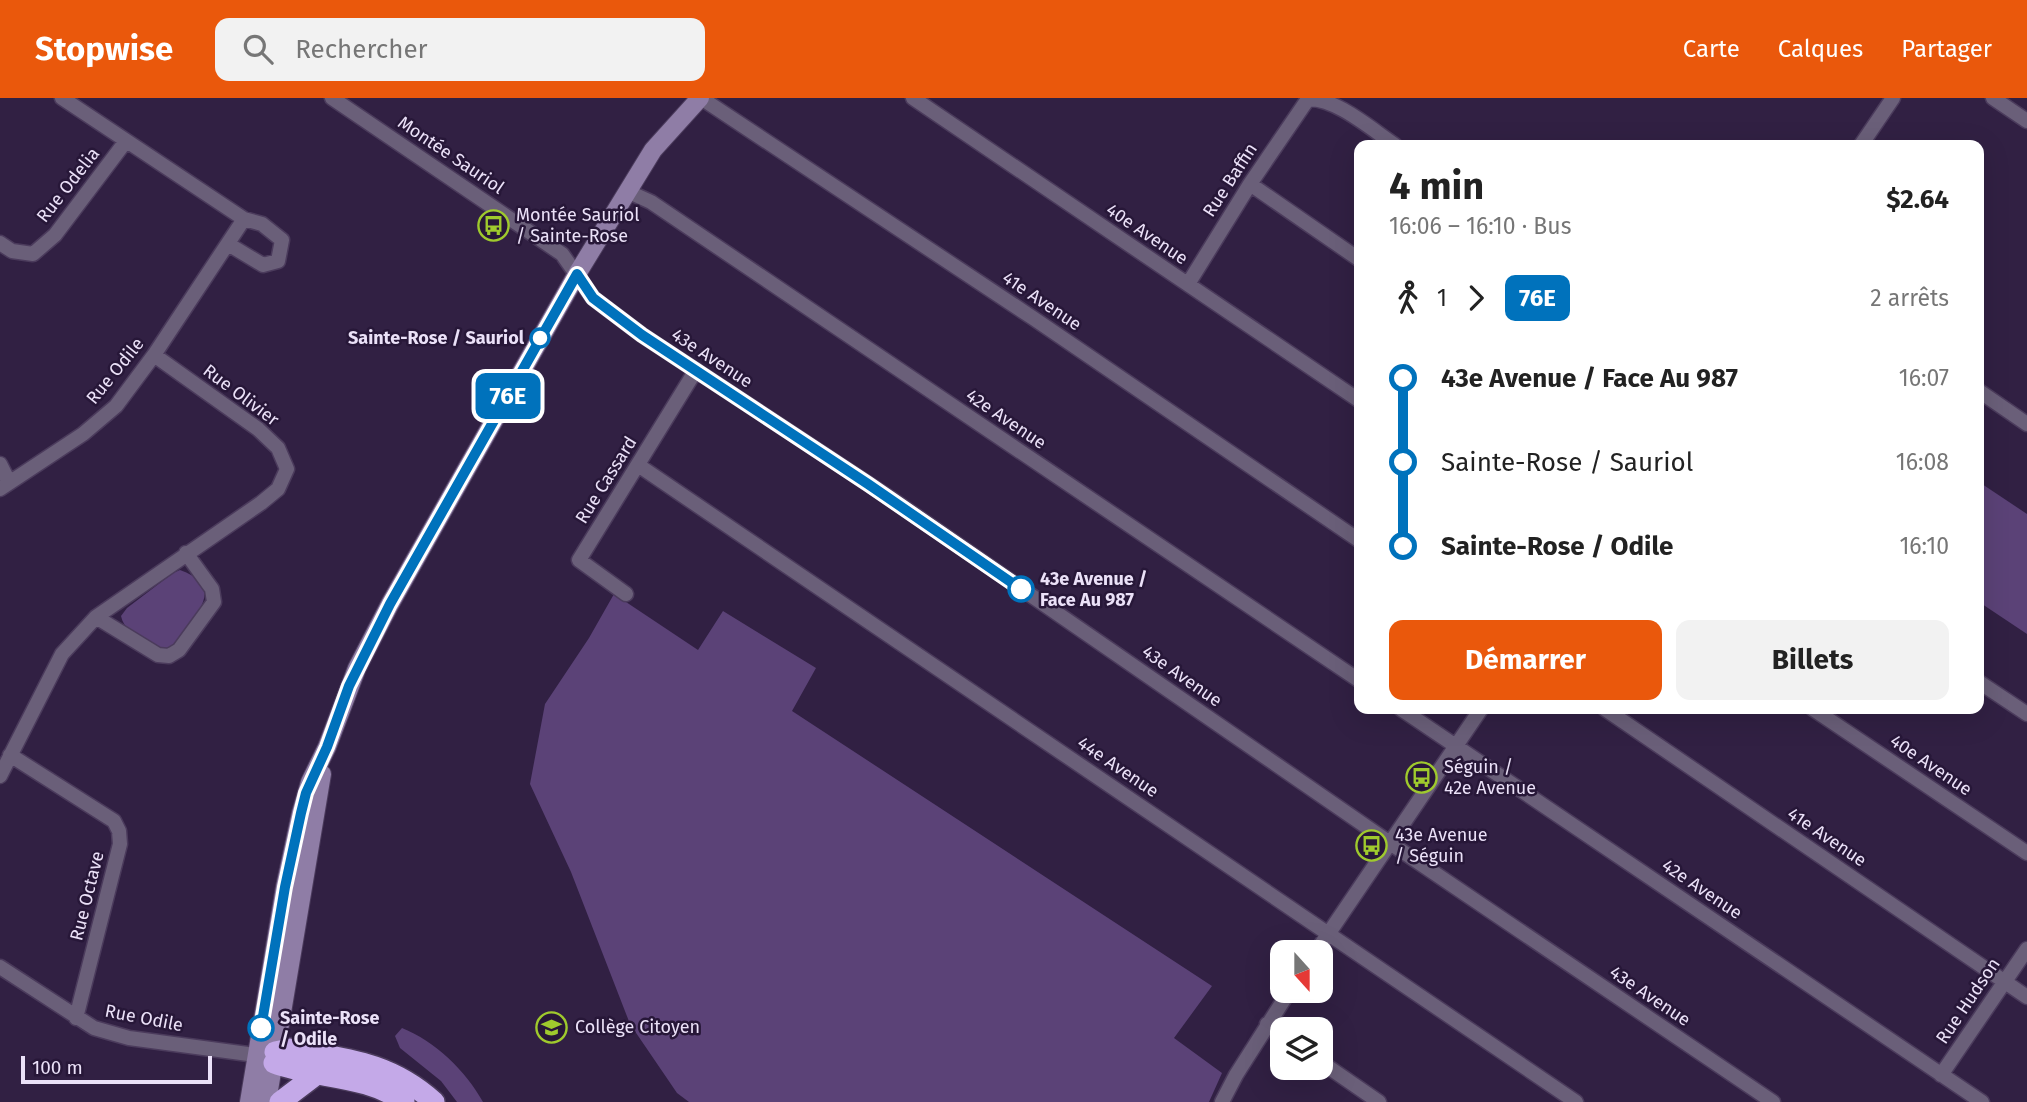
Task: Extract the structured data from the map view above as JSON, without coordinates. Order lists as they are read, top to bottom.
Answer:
{
  "streets": {
    "street": [
      "Montée Sauriol",
      "Rue Baffin",
      "Rue Odelia",
      "40e Avenue",
      "41e Avenue",
      "43e Avenue",
      "Rue Odile",
      "Rue Olivier",
      "42e Avenue",
      "Rue Cassard",
      "44e Avenue",
      "Rue Octave",
      "Rue Hudson"
    ]
  },
  "crossings": [
    ["Montée Sauriol", "43e Avenue"],
    ["Rue Baffin", "40e Avenue"],
    ["41e Avenue", "Rue Hudson"],
    ["43e Avenue", "Rue Cassard"],
    ["Rue Odile", "Rue Olivier"],
    ["Rue Odile", "Rue Octave"],
    ["Rue Olivier", "Rue Octave"],
    ["42e Avenue", "Rue Hudson"],
    ["Rue Cassard", "44e Avenue"]
  ],
  "places": {
    "bus stop": ["Montée Sauriol / Sainte-Rose", "Séguin / 42e Avenue", "43e Avenue / Séguin"],
    "other": ["Sainte-Rose / Sauriol", "43e Avenue / Face Au 987", "Sainte-Rose / Odile"],
    "school or university": ["Collège Citoyen"]
  },
  "lines": ["bus line 76E"],
  "scale_bar": "100 m",
  "north": "bottom",
  "page": {
    "header": "Stopwise",
    "search": "Rechercher",
    "nav": ["Carte", "Calques", "Partager"],
    "on_map": "76E",
    "heading": ["4 min", "16:06 – 16:10 · Bus", "$2.64"],
    "legs": ["1", "76E", "2 arrêts"],
    "list": [
      {
        "name": "43e Avenue / Face Au 987",
        "value": "16:07"
      },
      {
        "name": "Sainte-Rose / Sauriol",
        "value": "16:08"
      },
      {
        "name": "Sainte-Rose / Odile",
        "value": "16:10"
      }
    ],
    "buttons": ["Démarrer", "Billets"],
    "scale": "100 m"
  }
}
